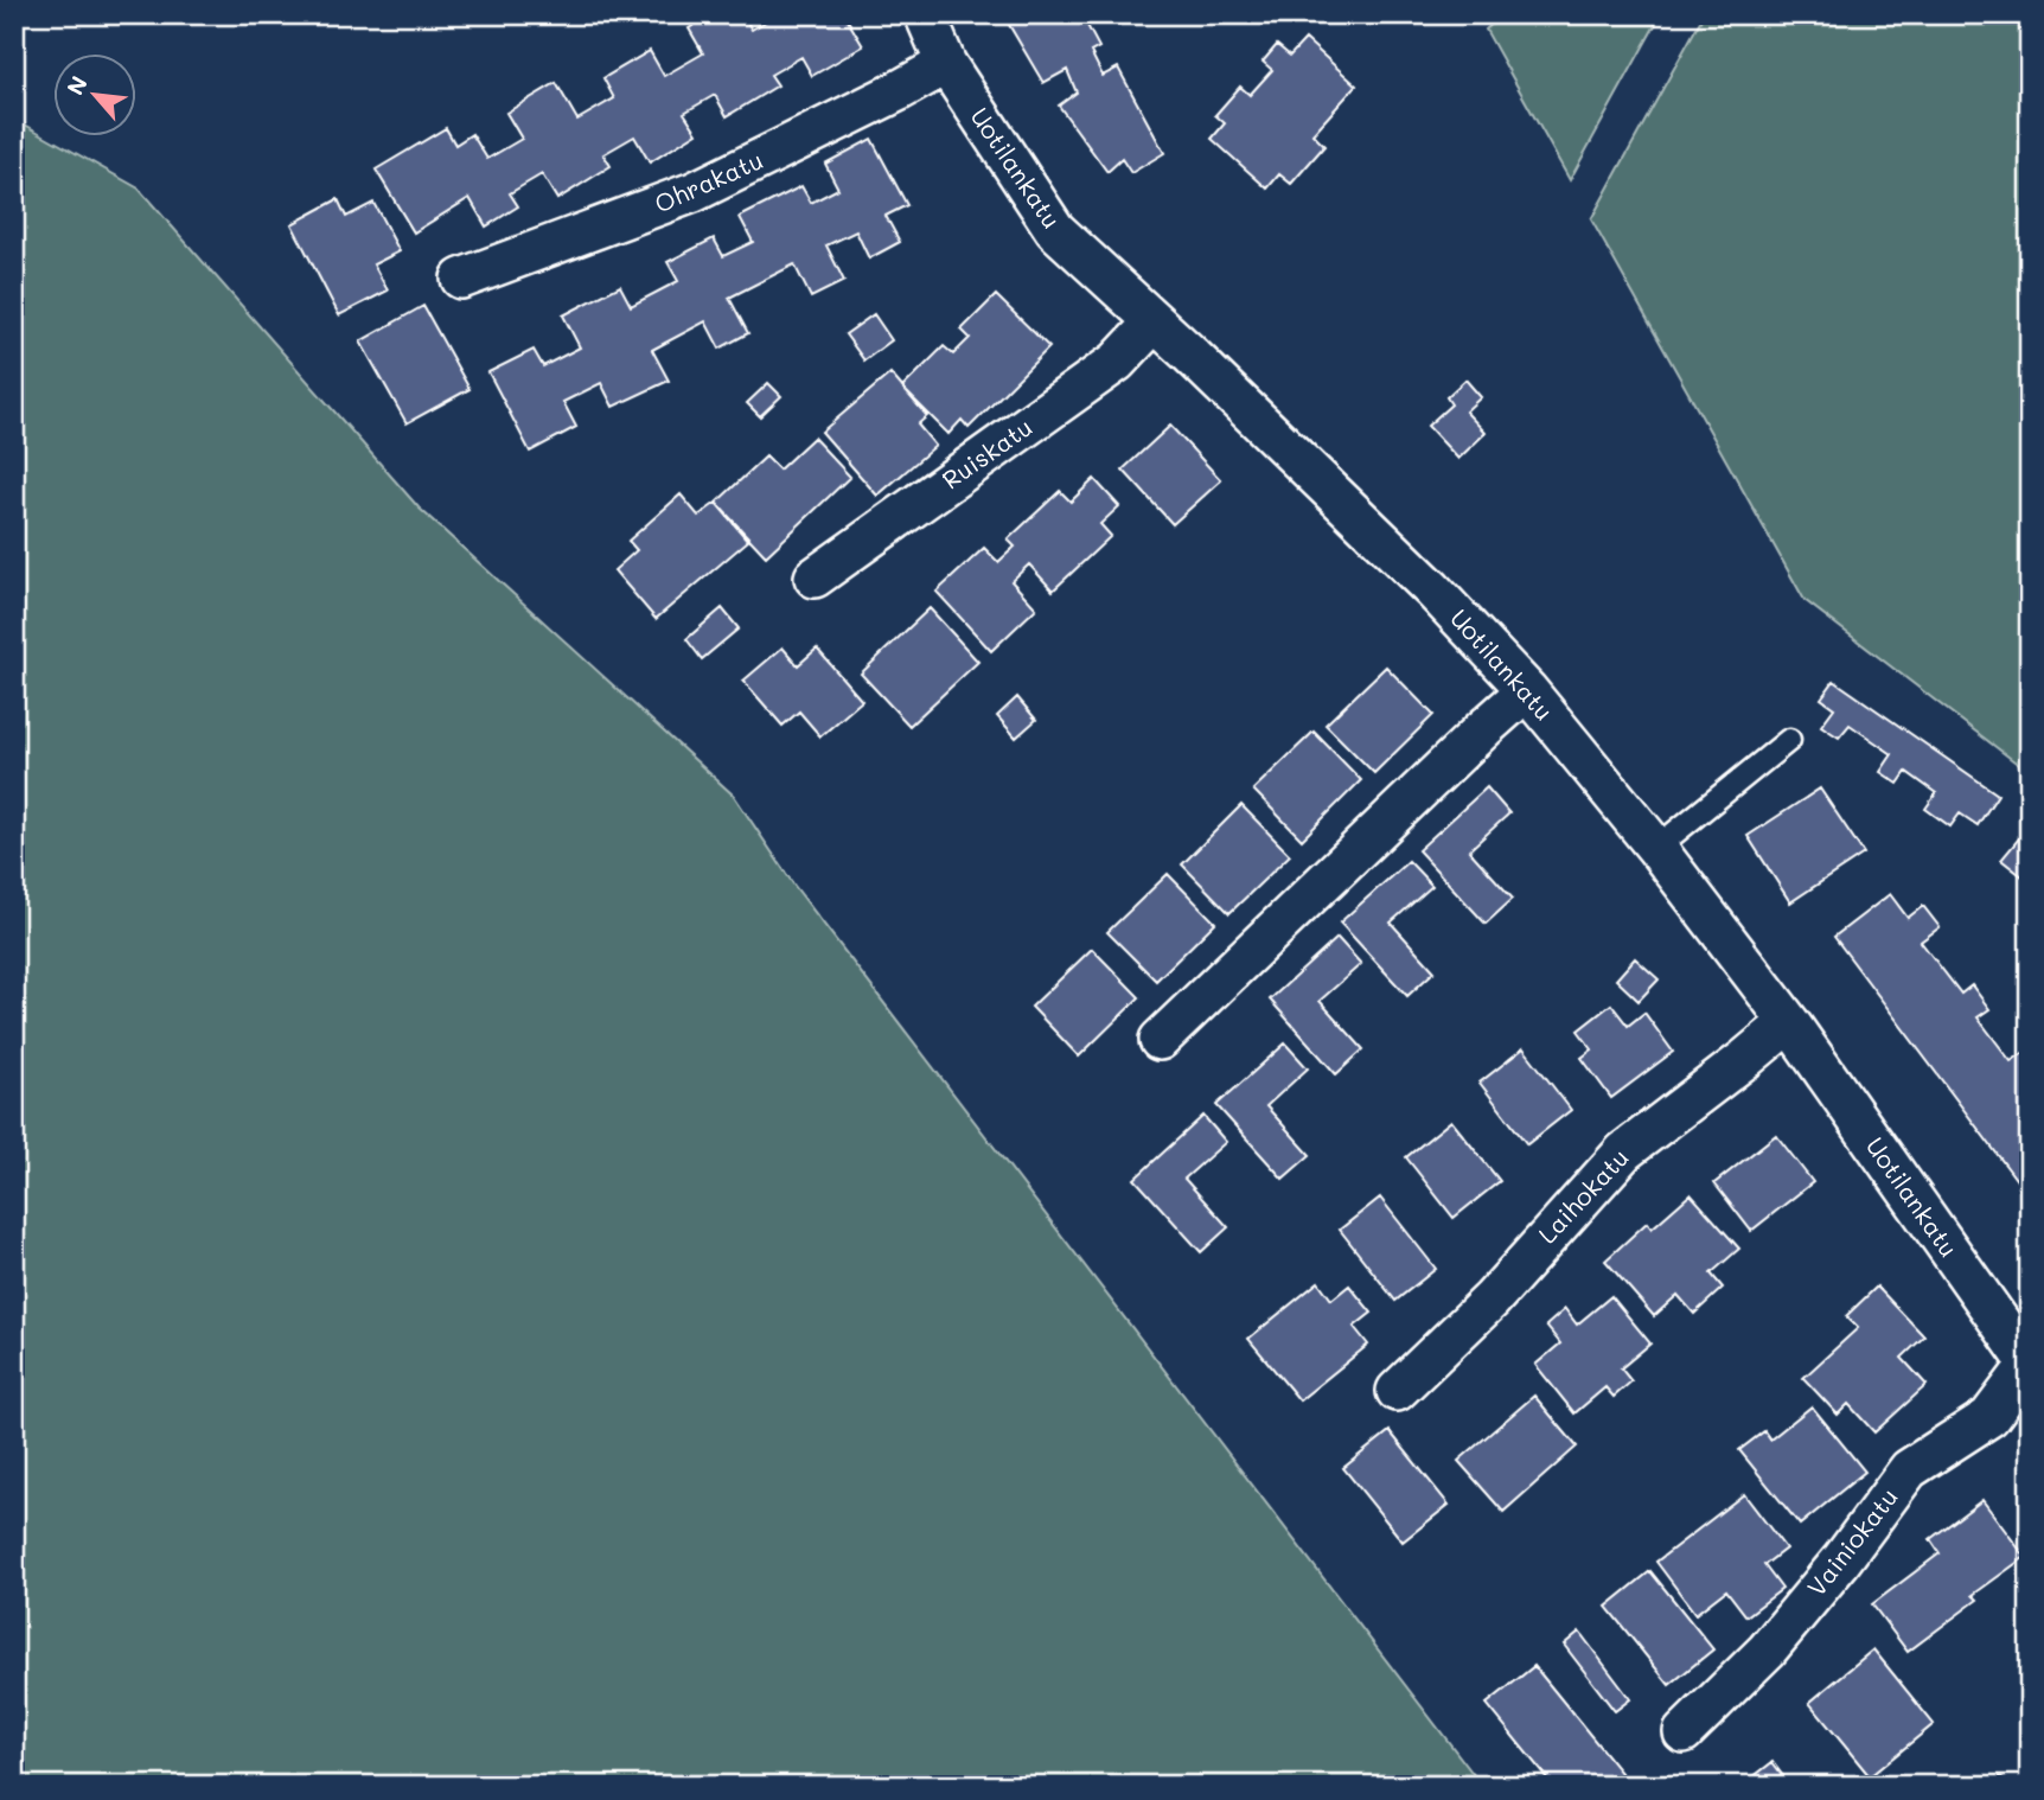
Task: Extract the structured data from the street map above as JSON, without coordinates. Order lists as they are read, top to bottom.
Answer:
{
  "streets": {
    "street": [
      "Uotilankatu",
      "Ohrakatu",
      "Ruiskatu",
      "Laihokatu",
      "Vainiokatu"
    ]
  },
  "crossings": [
    ["Uotilankatu", "Ohrakatu"],
    ["Uotilankatu", "Ruiskatu"],
    ["Uotilankatu", "Laihokatu"],
    ["Uotilankatu", "Vainiokatu"]
  ],
  "north": "top left"
}
